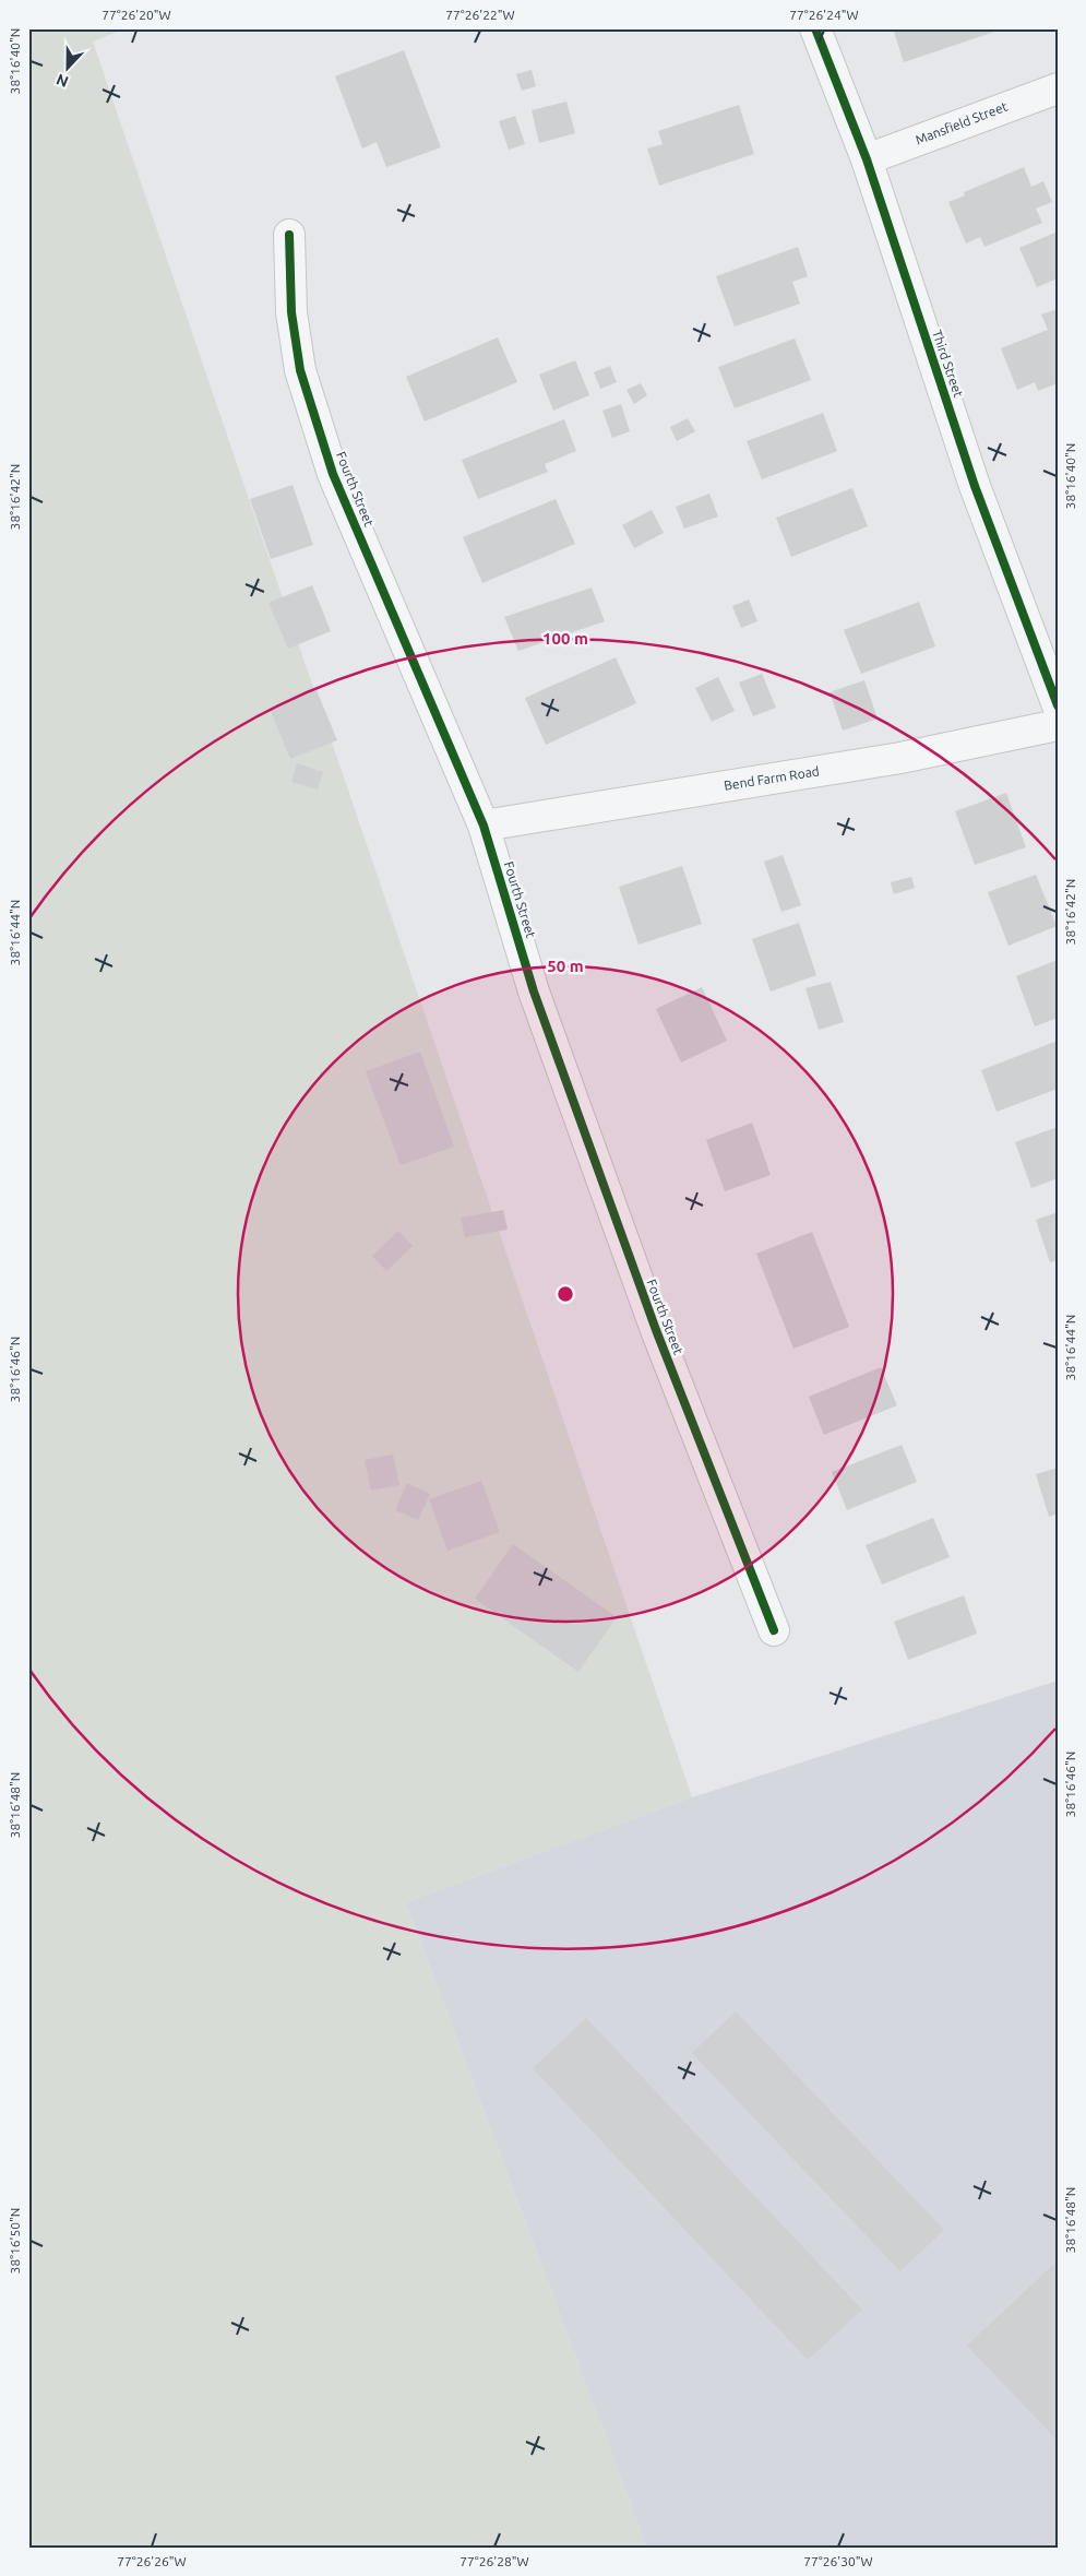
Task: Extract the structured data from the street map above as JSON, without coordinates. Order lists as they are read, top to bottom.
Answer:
{
  "streets": {
    "street": [
      "Mansfield Street",
      "Third Street",
      "Fourth Street",
      "Bend Farm Road"
    ]
  },
  "crossings": [
    ["Mansfield Street", "Third Street"],
    ["Fourth Street", "Bend Farm Road"]
  ],
  "north": "bottom",
  "coordinates": [
    "77°26'20\"W",
    "77°26'22\"W",
    "77°26'24\"W",
    "38°16'40\"N",
    "38°16'42\"N",
    "38°16'44\"N",
    "38°16'46\"N",
    "38°16'48\"N",
    "38°16'50\"N",
    "77°26'26\"W",
    "77°26'28\"W",
    "77°26'30\"W"
  ],
  "rings": ["100 m", "50 m"]
}
